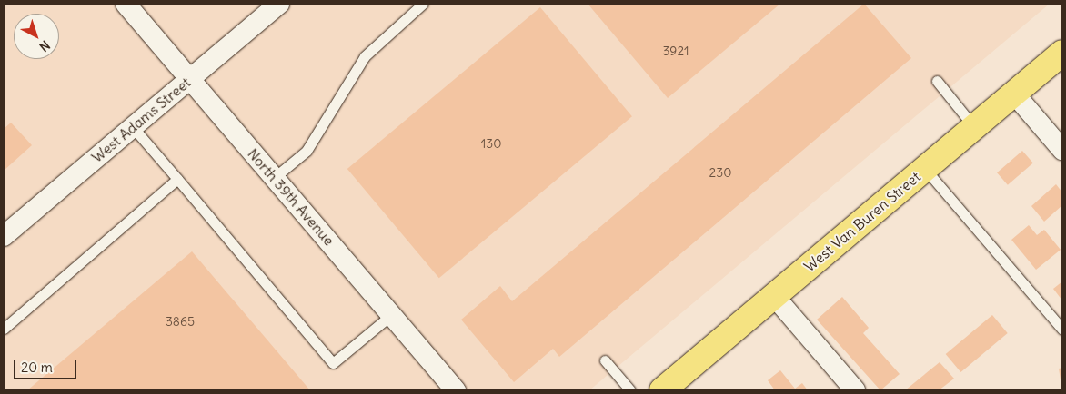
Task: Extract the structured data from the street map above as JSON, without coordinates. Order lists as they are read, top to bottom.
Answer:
{
  "streets": {
    "main road": ["West Van Buren Street"],
    "street": ["West Adams Street", "North 39th Avenue"]
  },
  "crossings": [
    ["West Adams Street", "North 39th Avenue"]
  ],
  "house_numbers": [
    "3921",
    "130",
    "230",
    "3865"
  ],
  "scale_bar": "20 m",
  "north": "bottom right"
}
